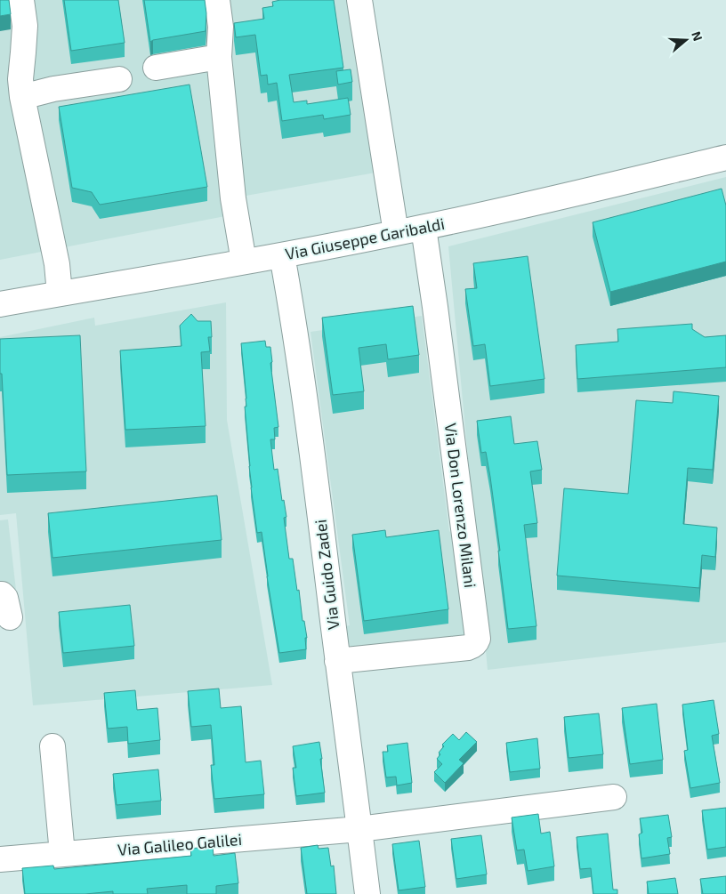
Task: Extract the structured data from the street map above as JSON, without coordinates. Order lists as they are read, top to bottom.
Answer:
{
  "streets": {
    "street": [
      "Via Giuseppe Garibaldi",
      "Via Don Lorenzo Milani",
      "Via Guido Zadei",
      "Via Galileo Galilei"
    ]
  },
  "crossings": [
    ["Via Giuseppe Garibaldi", "Via Don Lorenzo Milani"],
    ["Via Giuseppe Garibaldi", "Via Guido Zadei"],
    ["Via Don Lorenzo Milani", "Via Guido Zadei"],
    ["Via Guido Zadei", "Via Galileo Galilei"]
  ],
  "north": "right"
}
